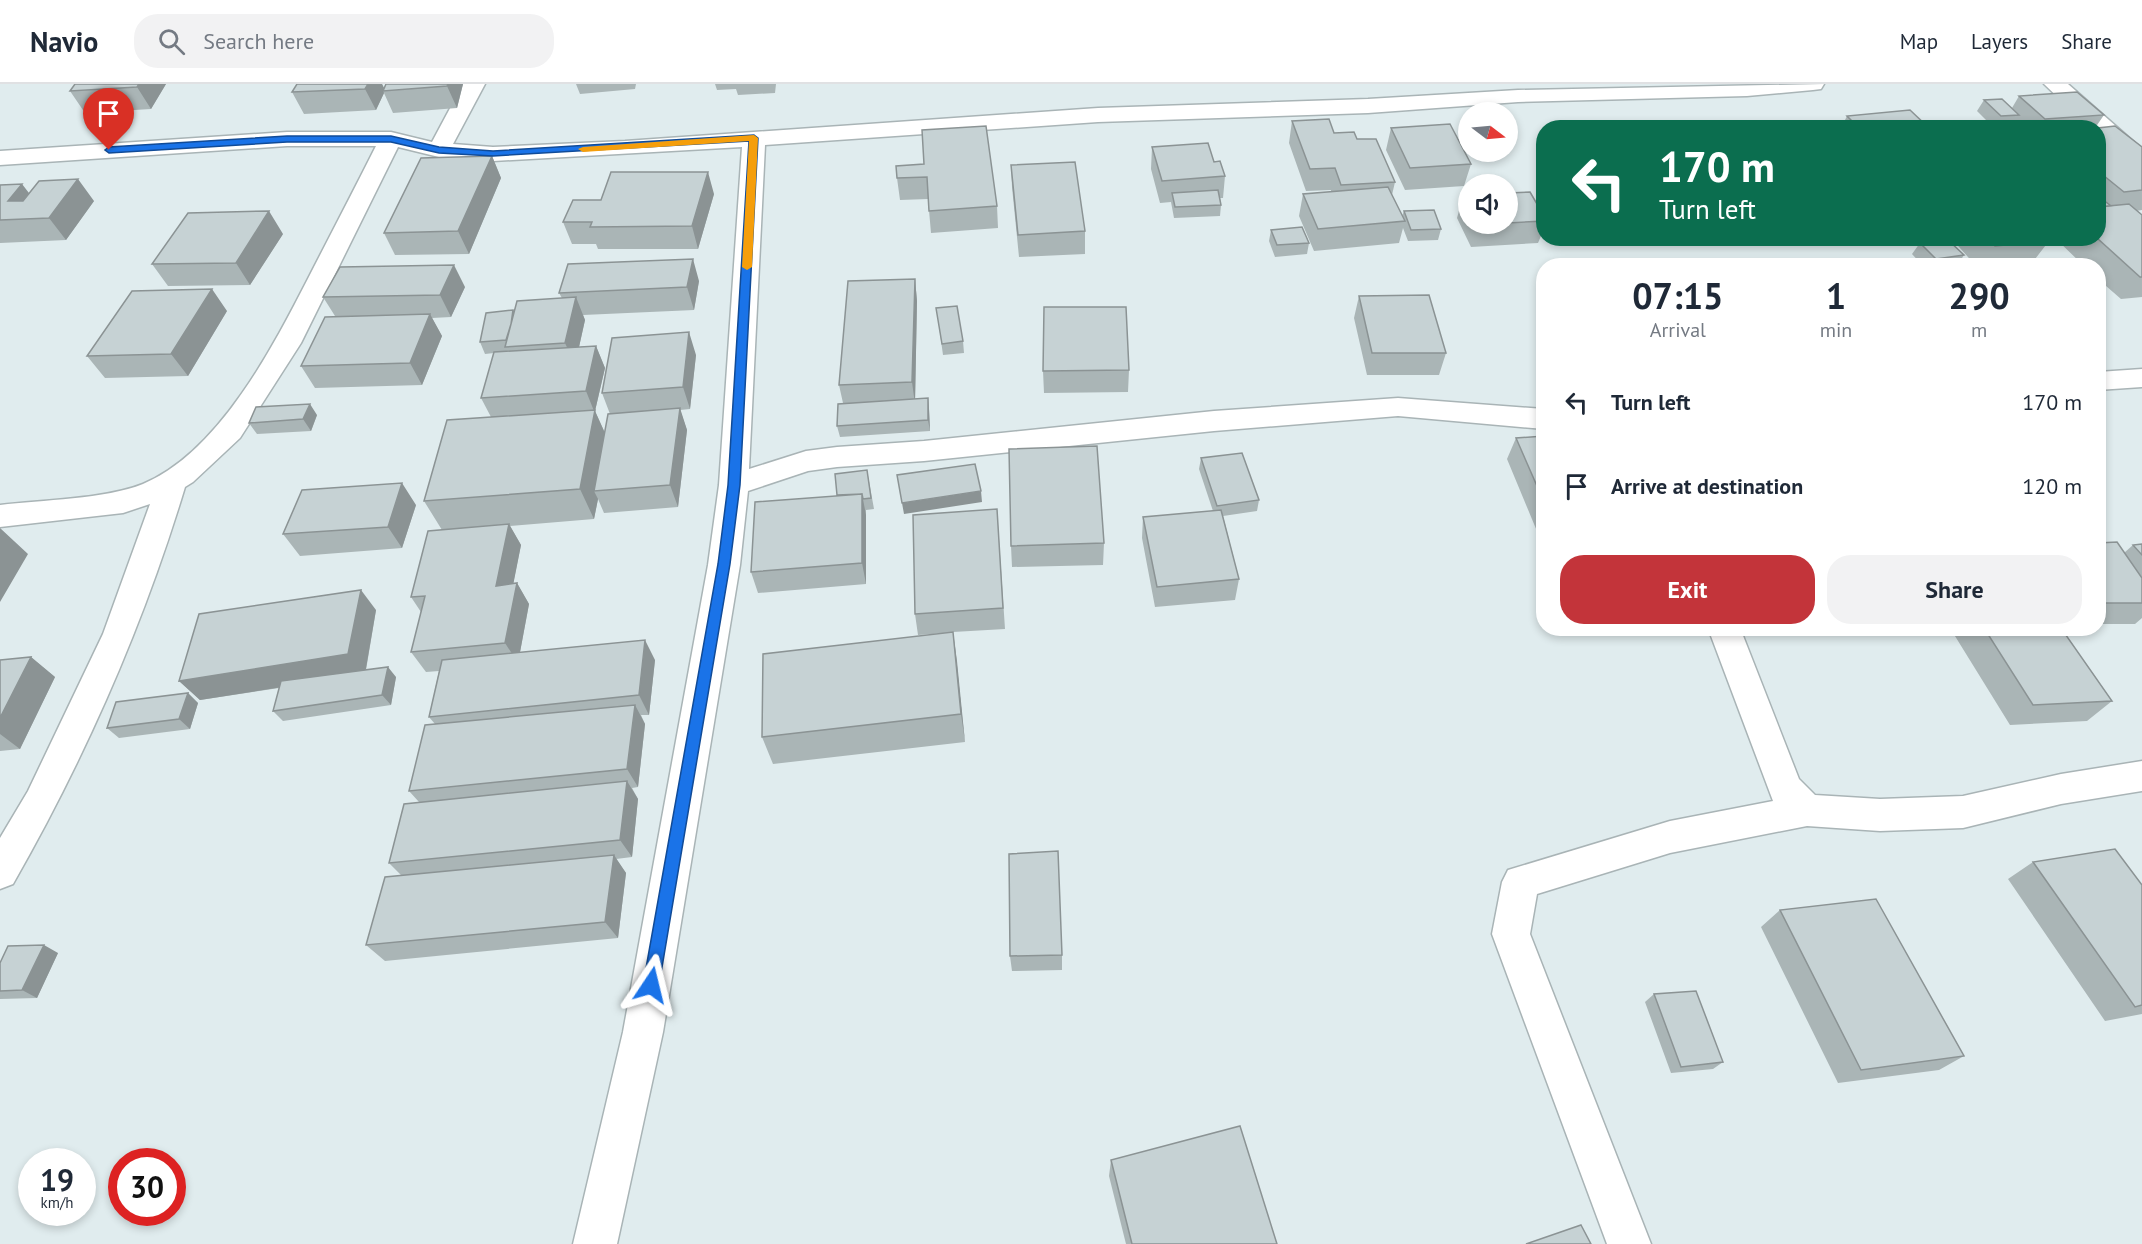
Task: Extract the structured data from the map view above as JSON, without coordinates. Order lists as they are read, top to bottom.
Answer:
{
  "north": "right",
  "page": {
    "header": "Navio",
    "search": "Search here",
    "nav": ["Map", "Layers", "Share"],
    "turn": ["170 m", "Turn left"],
    "eta": [
      "07:15",
      "Arrival",
      "1",
      "min",
      "290",
      "m"
    ],
    "list": [
      {
        "name": "Turn left",
        "value": "170 m"
      },
      {
        "name": "Arrive at destination",
        "value": "120 m"
      }
    ],
    "buttons": ["Exit", "Share"],
    "speed": "19 km/h",
    "limit": "30"
  }
}
